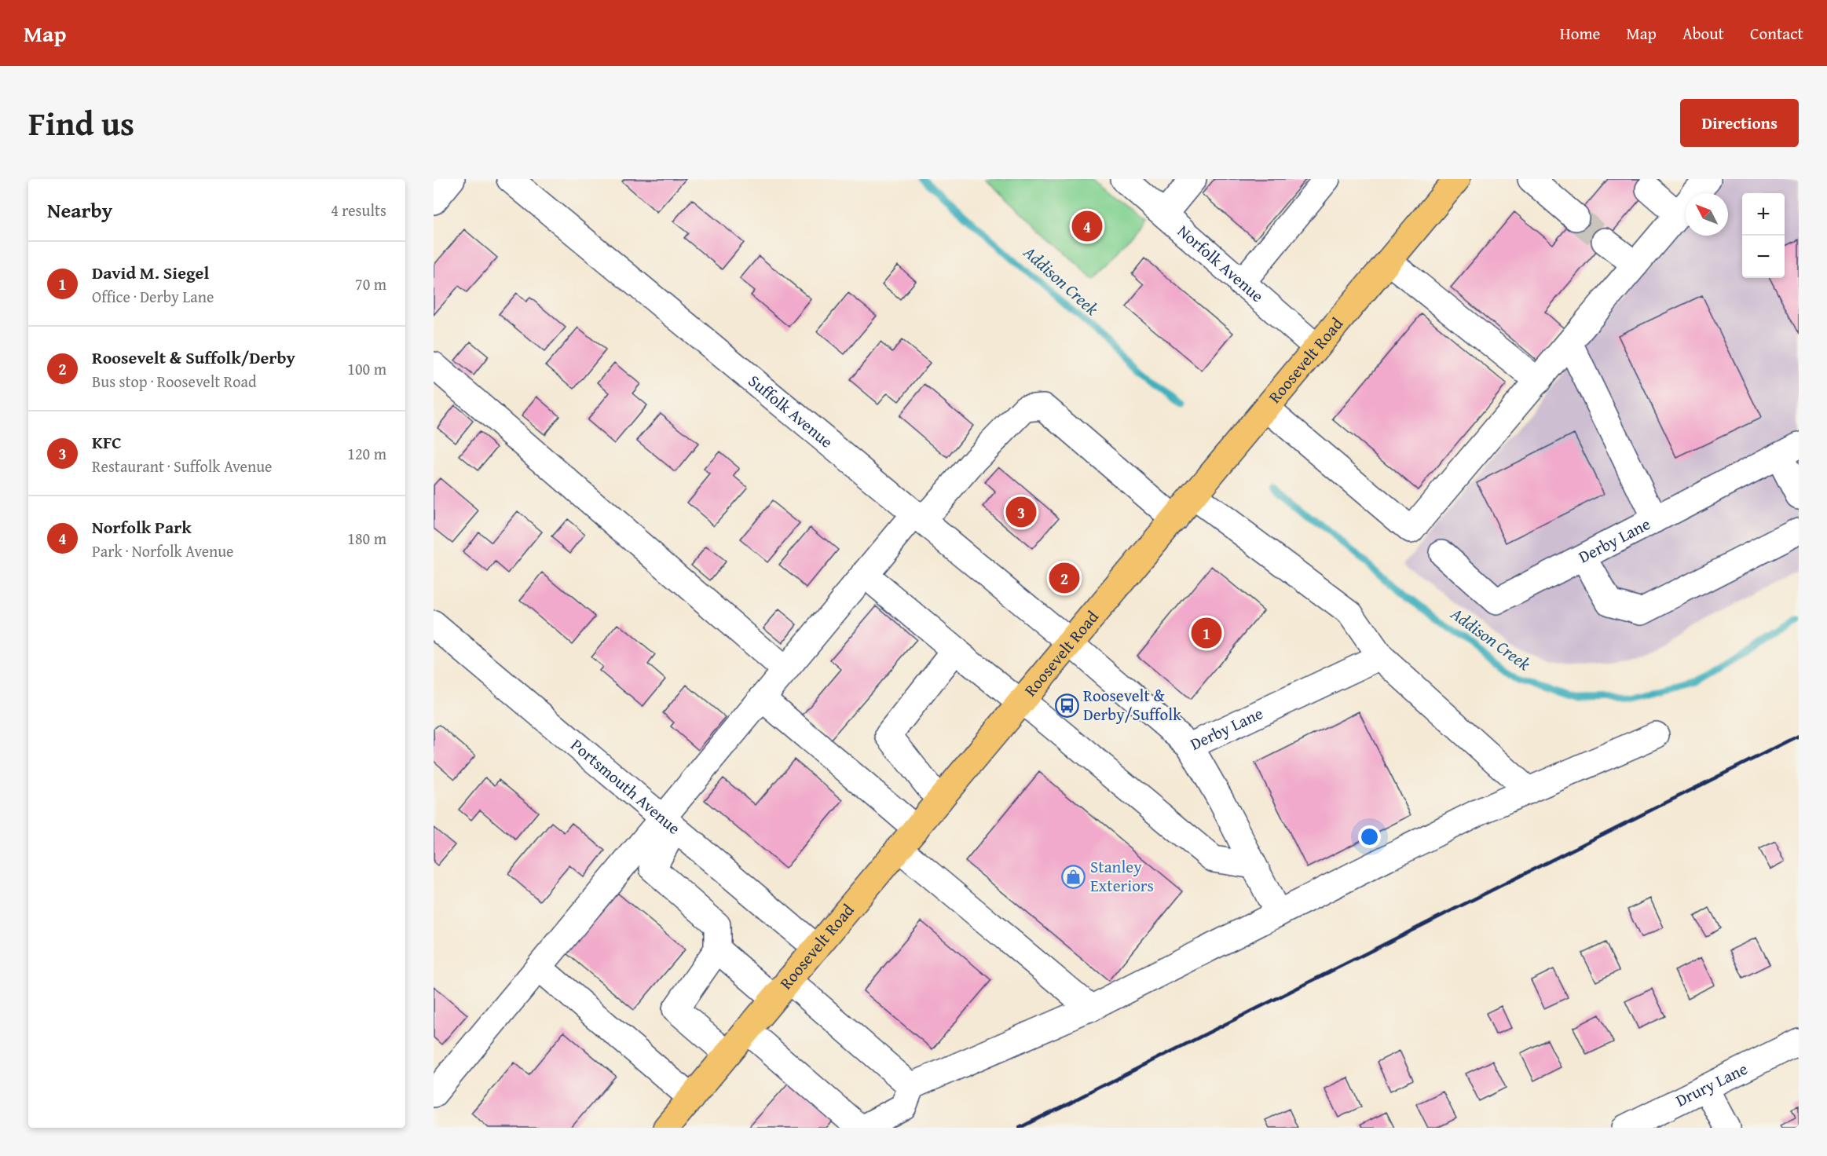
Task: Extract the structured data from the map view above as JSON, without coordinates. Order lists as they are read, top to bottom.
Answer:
{
  "streets": {
    "main road": ["Roosevelt Road"],
    "street": [
      "Norfolk Avenue",
      "Suffolk Avenue",
      "Derby Lane",
      "Portsmouth Avenue",
      "Drury Lane"
    ]
  },
  "crossings": [
    ["Norfolk Avenue", "Roosevelt Road"],
    ["Roosevelt Road", "Suffolk Avenue"],
    ["Roosevelt Road", "Derby Lane"],
    ["Roosevelt Road", "Portsmouth Avenue"],
    ["Suffolk Avenue", "Derby Lane"]
  ],
  "water": ["Addison Creek"],
  "places": {
    "bus stop": ["Roosevelt & Derby/Suffolk"],
    "shop": ["Stanley Exteriors"]
  },
  "north": "top left",
  "page": {
    "header": "Map",
    "nav": [
      "Home",
      "Map",
      "About",
      "Contact"
    ],
    "title": "Find us",
    "buttons": "Directions",
    "heading": ["Nearby", "4 results"],
    "map_buttons": ["+", "−"],
    "pins": [
      "4",
      "3",
      "2",
      "1"
    ],
    "list": [
      {
        "mark": "1",
        "name": "David M. Siegel",
        "note": "Office · Derby Lane",
        "value": "70 m"
      },
      {
        "mark": "2",
        "name": "Roosevelt & Suffolk/Derby",
        "note": "Bus stop · Roosevelt Road",
        "value": "100 m"
      },
      {
        "mark": "3",
        "name": "KFC",
        "note": "Restaurant · Suffolk Avenue",
        "value": "120 m"
      },
      {
        "mark": "4",
        "name": "Norfolk Park",
        "note": "Park · Norfolk Avenue",
        "value": "180 m"
      }
    ]
  }
}
